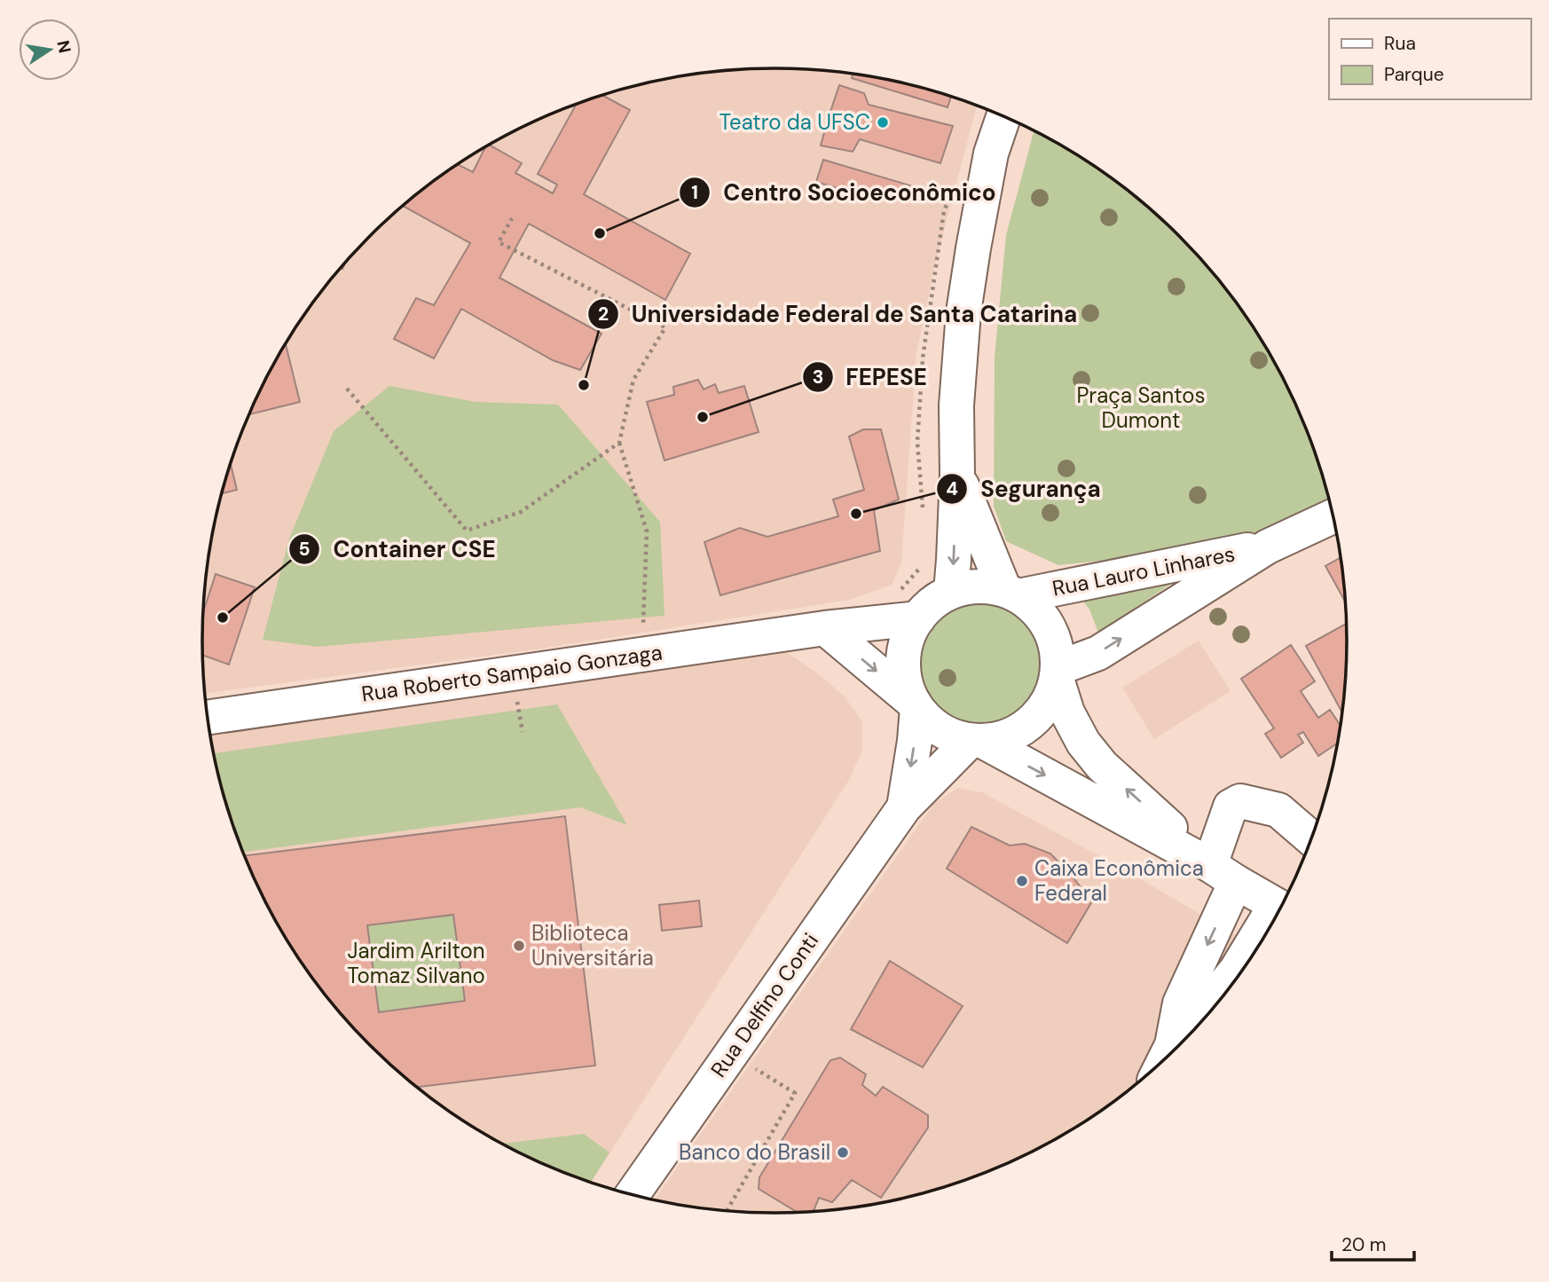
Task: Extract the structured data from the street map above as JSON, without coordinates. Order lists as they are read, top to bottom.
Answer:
{
  "streets": {
    "main road": ["Rua Lauro Linhares", "Rua Roberto Sampaio Gonzaga", "Rua Delfino Conti"]
  },
  "crossings": [
    ["Rua Lauro Linhares", "Rua Roberto Sampaio Gonzaga"],
    ["Rua Lauro Linhares", "Rua Delfino Conti"],
    ["Rua Roberto Sampaio Gonzaga", "Rua Delfino Conti"]
  ],
  "parks": ["Praça Santos Dumont", "Jardim Arilton Tomaz Silvano"],
  "places": [
    "Teatro da UFSC",
    "Centro Socioeconômico",
    "Universidade Federal de Santa Catarina",
    "FEPESE",
    "Segurança",
    "Container CSE",
    "Caixa Econômica Federal",
    "Biblioteca Universitária",
    "Banco do Brasil"
  ],
  "legend": ["Rua", "Parque"],
  "scale_bar": "20 m",
  "north": "right"
}
